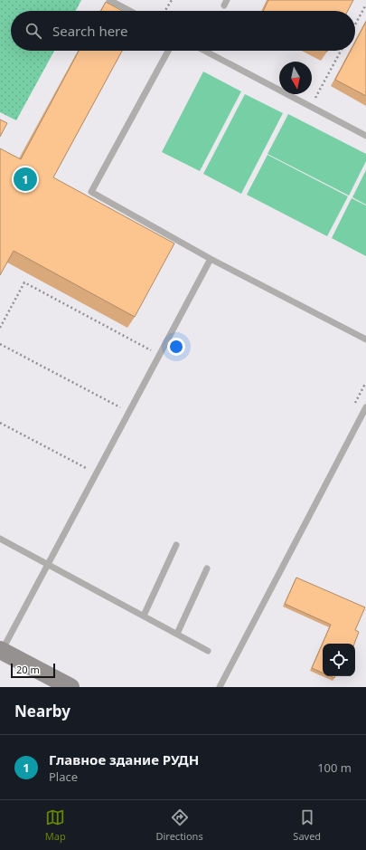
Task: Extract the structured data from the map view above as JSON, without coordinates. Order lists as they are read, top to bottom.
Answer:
{
  "scale_bar": "20 m",
  "north": "bottom",
  "page": {
    "search": "Search here",
    "pins": "1",
    "scale": "20 m",
    "heading": "Nearby",
    "list": [
      {
        "mark": "1",
        "name": "Главное здание РУДН",
        "note": "Place",
        "value": "100 m"
      }
    ],
    "nav": ["Map", "Directions", "Saved"]
  }
}
